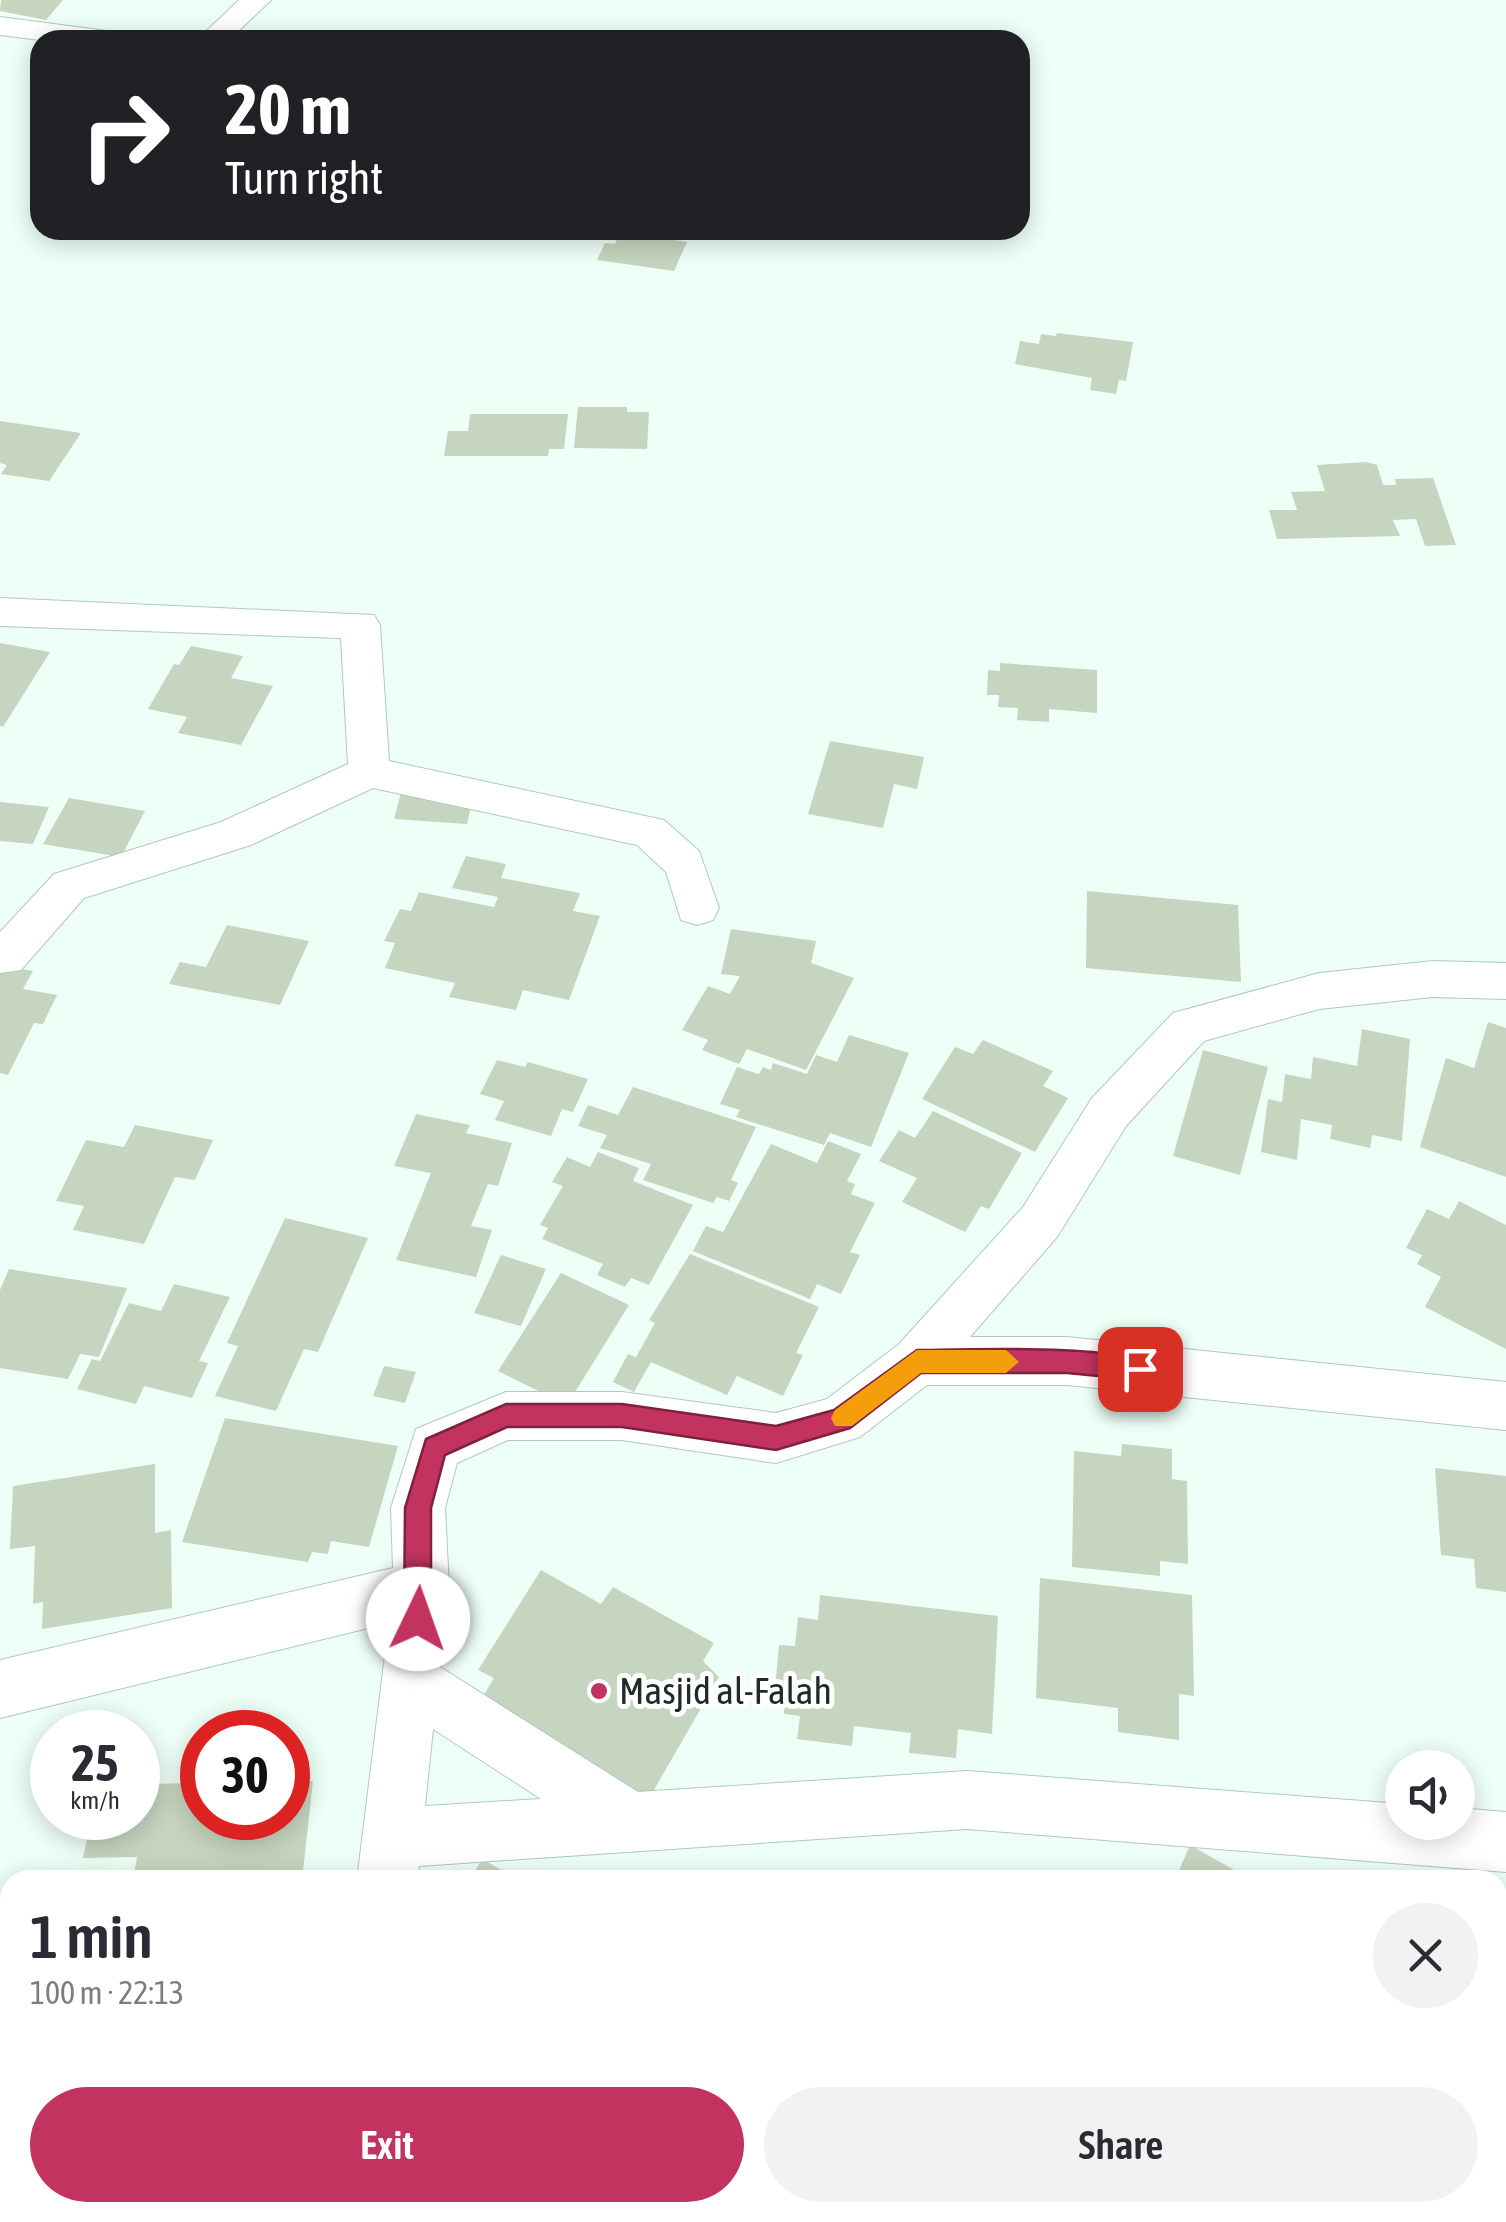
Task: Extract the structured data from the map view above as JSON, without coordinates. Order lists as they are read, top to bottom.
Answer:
{
  "places": ["Masjid al-Falah"],
  "page": {
    "turn": ["20 m", "Turn right"],
    "speed": "25 km/h",
    "limit": "30",
    "heading": ["1 min", "100 m · 22:13"],
    "buttons": ["Exit", "Share"]
  }
}
